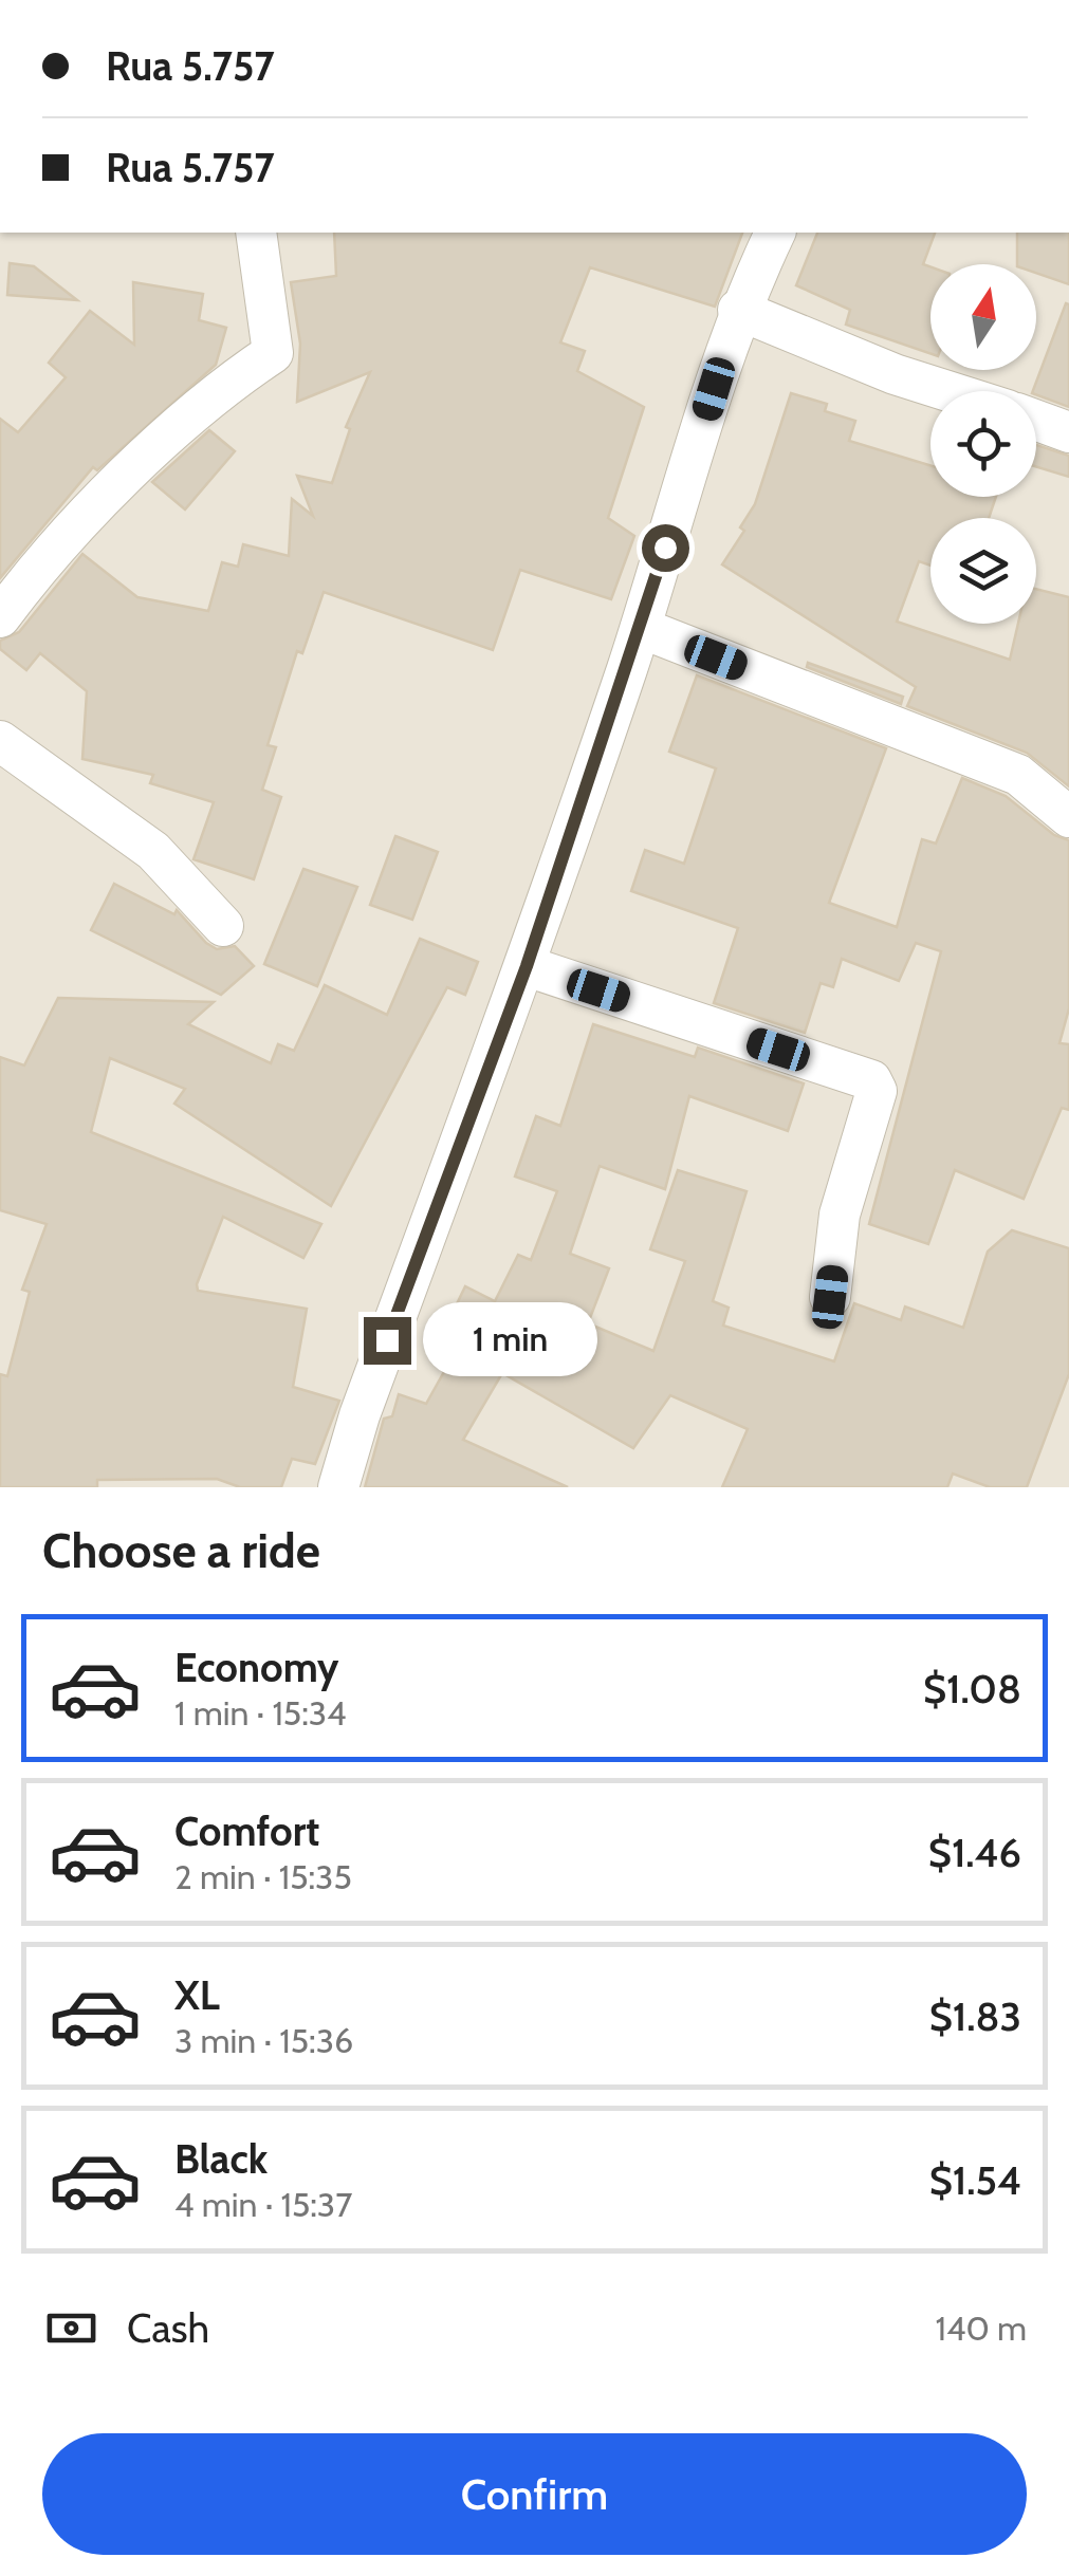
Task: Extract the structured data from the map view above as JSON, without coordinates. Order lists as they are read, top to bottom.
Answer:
{
  "north": "top",
  "page": {
    "banner": ["Rua 5.757", "Rua 5.757"],
    "bubble": "1 min",
    "heading": "Choose a ride",
    "list": [
      {
        "name": "Economy",
        "note": "1 min · 15:34",
        "value": "$1.08"
      },
      {
        "name": "Comfort",
        "note": "2 min · 15:35",
        "value": "$1.46"
      },
      {
        "name": "XL",
        "note": "3 min · 15:36",
        "value": "$1.83"
      },
      {
        "name": "Black",
        "note": "4 min · 15:37",
        "value": "$1.54"
      }
    ],
    "pay": ["Cash", "140 m"],
    "buttons": "Confirm"
  }
}
